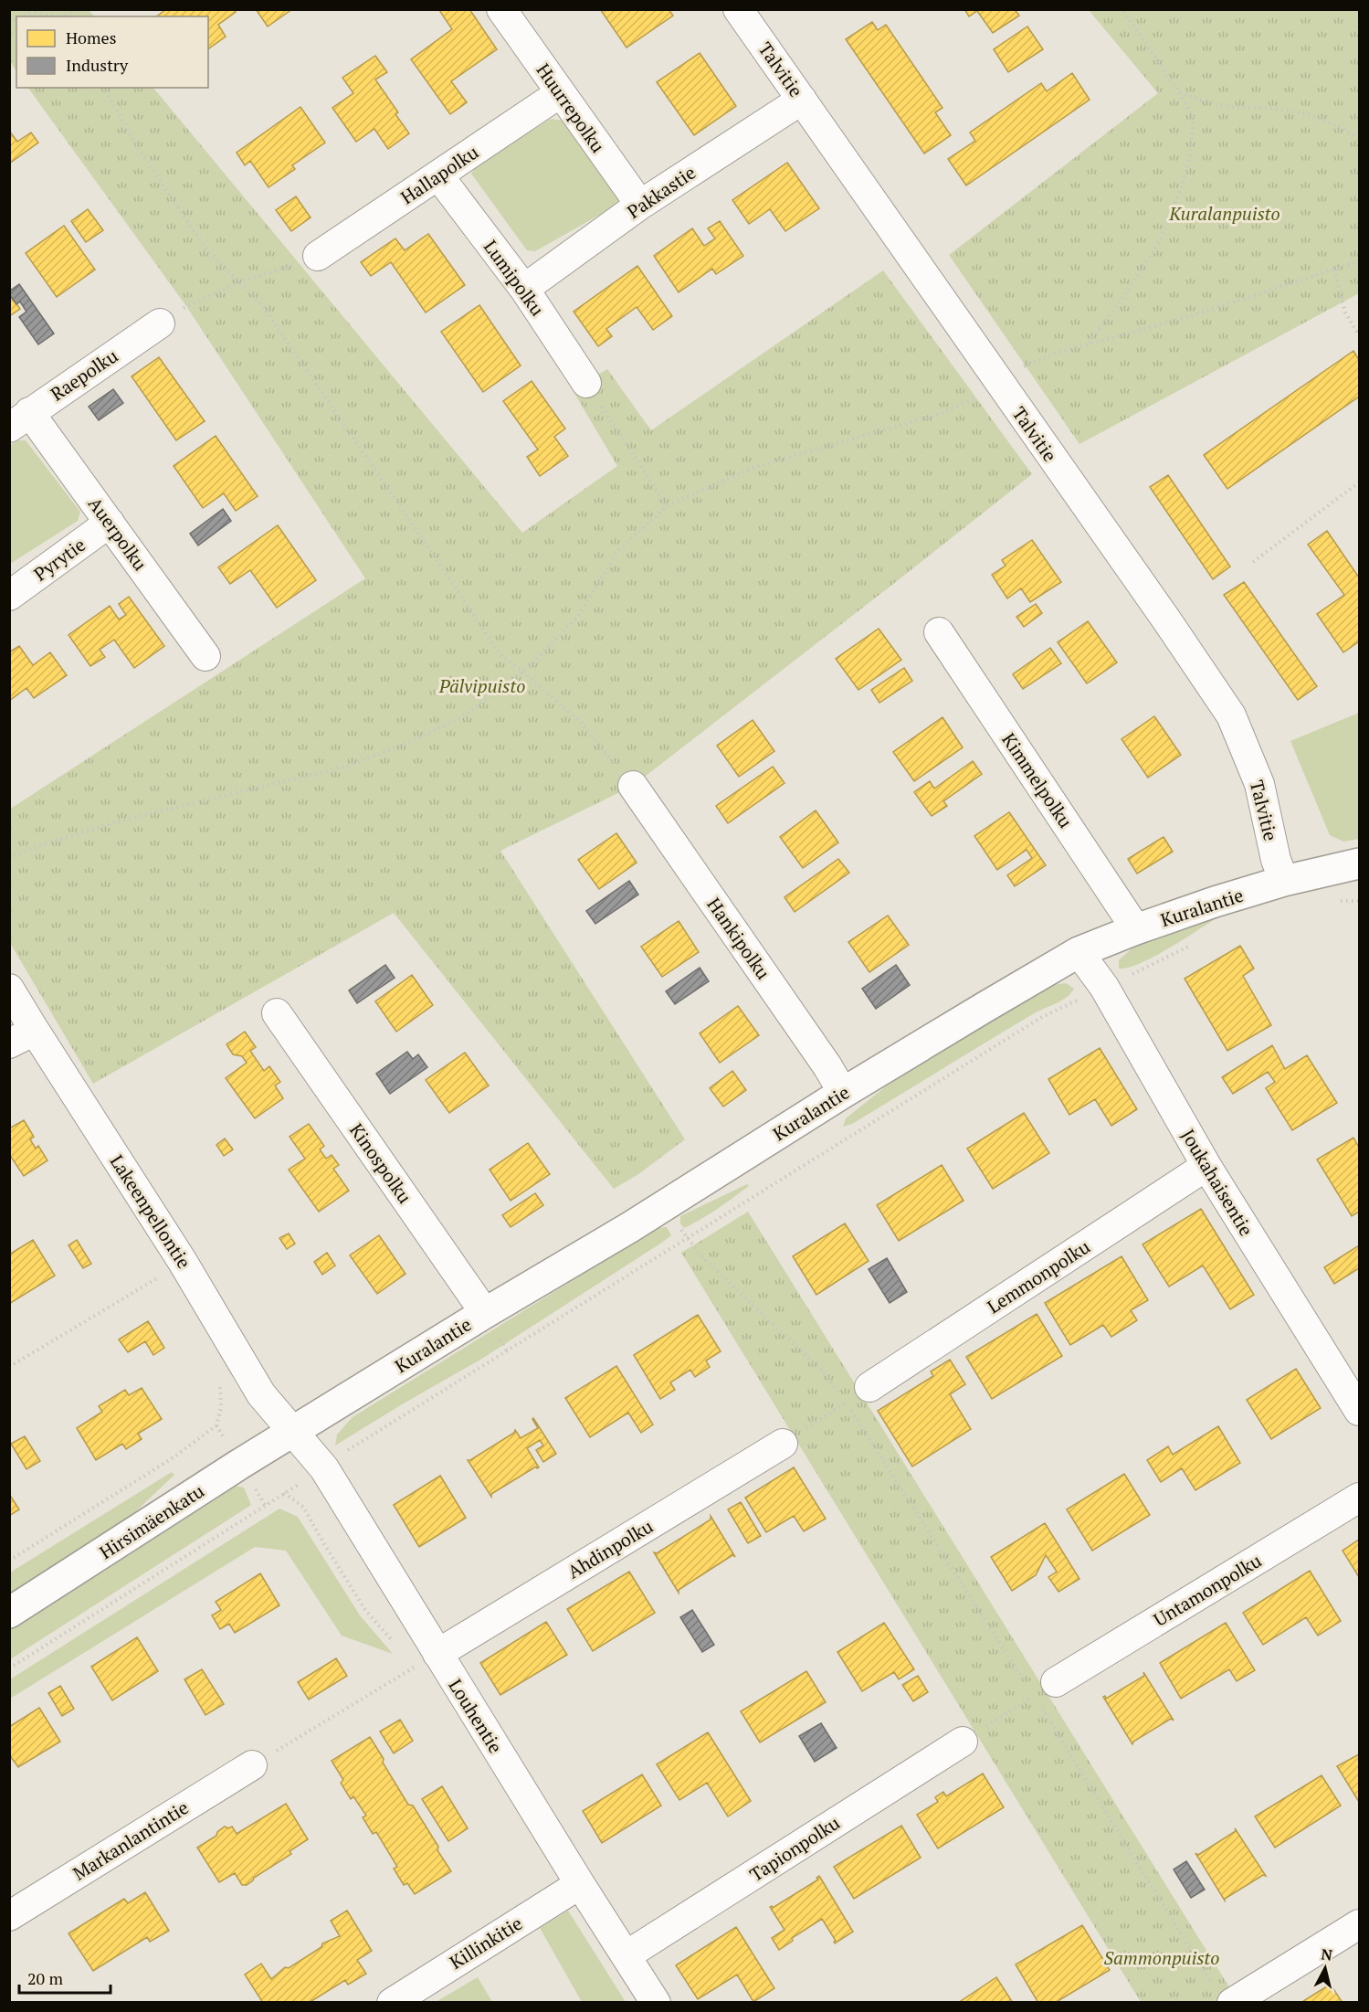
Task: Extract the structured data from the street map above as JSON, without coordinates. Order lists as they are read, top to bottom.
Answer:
{
  "streets": {
    "street": [
      "Talvitie",
      "Huurrepolku",
      "Hallapolku",
      "Pakkastie",
      "Lumipolku",
      "Raepolku",
      "Auerpolku",
      "Pyrytie",
      "Kimmelpolku",
      "Kuralantie",
      "Hankipolku",
      "Kinospolku",
      "Joukahaisentie",
      "Lakeenpellontie",
      "Lemmonpolku",
      "Hirsimäenkatu",
      "Ahdinpolku",
      "Untamonpolku",
      "Louhentie",
      "Markanlantintie",
      "Tapionpolku",
      "Killinkitie"
    ]
  },
  "crossings": [
    ["Talvitie", "Pakkastie"],
    ["Talvitie", "Kuralantie"],
    ["Huurrepolku", "Hallapolku"],
    ["Huurrepolku", "Pakkastie"],
    ["Hallapolku", "Lumipolku"],
    ["Pakkastie", "Lumipolku"],
    ["Raepolku", "Auerpolku"],
    ["Auerpolku", "Pyrytie"],
    ["Kimmelpolku", "Kuralantie"],
    ["Kuralantie", "Hankipolku"],
    ["Kuralantie", "Kinospolku"],
    ["Kuralantie", "Joukahaisentie"],
    ["Kuralantie", "Lakeenpellontie"],
    ["Kuralantie", "Hirsimäenkatu"],
    ["Kuralantie", "Louhentie"],
    ["Joukahaisentie", "Lemmonpolku"],
    ["Lakeenpellontie", "Hirsimäenkatu"],
    ["Lakeenpellontie", "Louhentie"],
    ["Hirsimäenkatu", "Louhentie"],
    ["Ahdinpolku", "Louhentie"],
    ["Louhentie", "Tapionpolku"],
    ["Louhentie", "Killinkitie"]
  ],
  "parks": ["Kuralanpuisto", "Pälvipuisto", "Sammonpuisto"],
  "legend": ["Homes", "Industry"],
  "scale_bar": "20 m",
  "north": "top"
}
